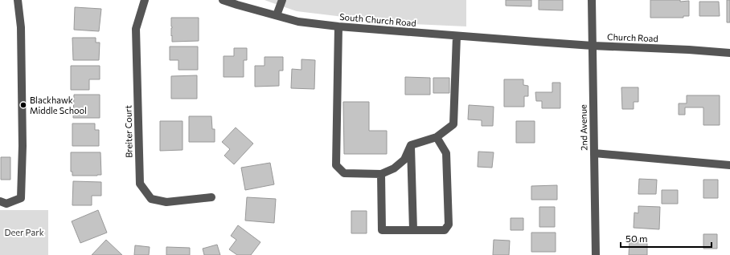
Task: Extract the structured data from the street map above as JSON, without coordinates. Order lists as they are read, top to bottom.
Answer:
{
  "streets": {
    "street": [
      "South Church Road",
      "Church Road",
      "2nd Avenue",
      "Breiter Court"
    ]
  },
  "crossings": [
    ["South Church Road", "Church Road"],
    ["Church Road", "2nd Avenue"]
  ],
  "parks": ["Deer Park"],
  "places": ["Blackhawk Middle School"],
  "scale_bar": "50 m"
}
